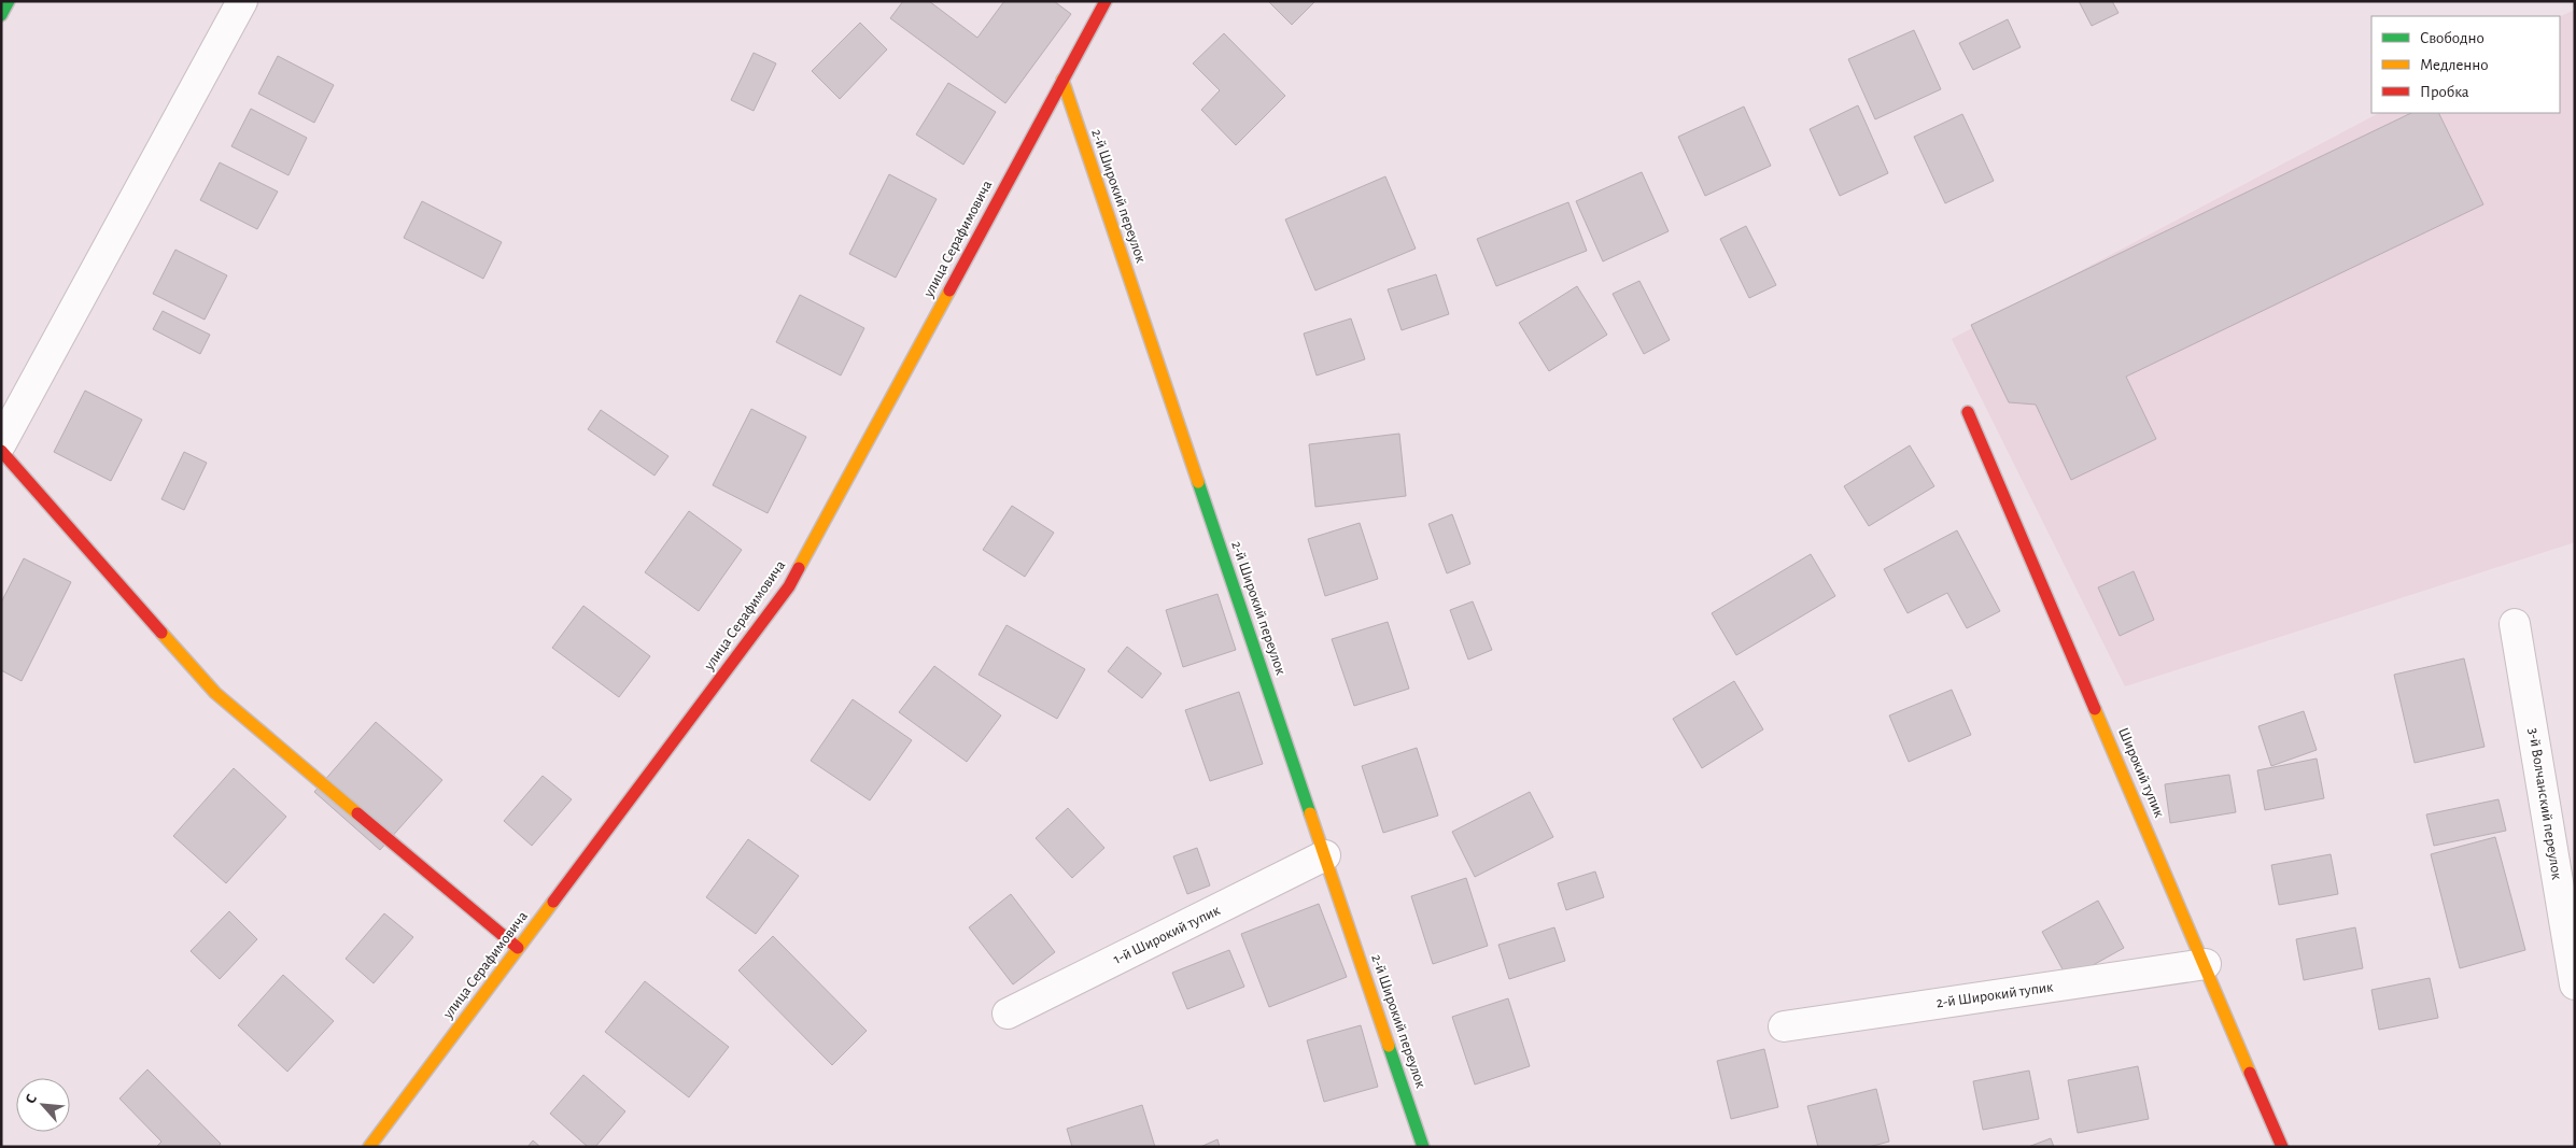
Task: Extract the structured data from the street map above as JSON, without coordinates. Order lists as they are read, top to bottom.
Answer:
{
  "streets": {
    "street": [
      "2-й Широкий переулок",
      "улица Серафимовича",
      "Широкий тупик",
      "3-й Волчанский переулок",
      "1-й Широкий тупик",
      "2-й Широкий тупик"
    ]
  },
  "crossings": [
    ["2-й Широкий переулок", "улица Серафимовича"],
    ["2-й Широкий переулок", "1-й Широкий тупик"],
    ["Широкий тупик", "2-й Широкий тупик"]
  ],
  "legend": ["Свободно", "Медленно", "Пробка"],
  "north": "top left"
}
